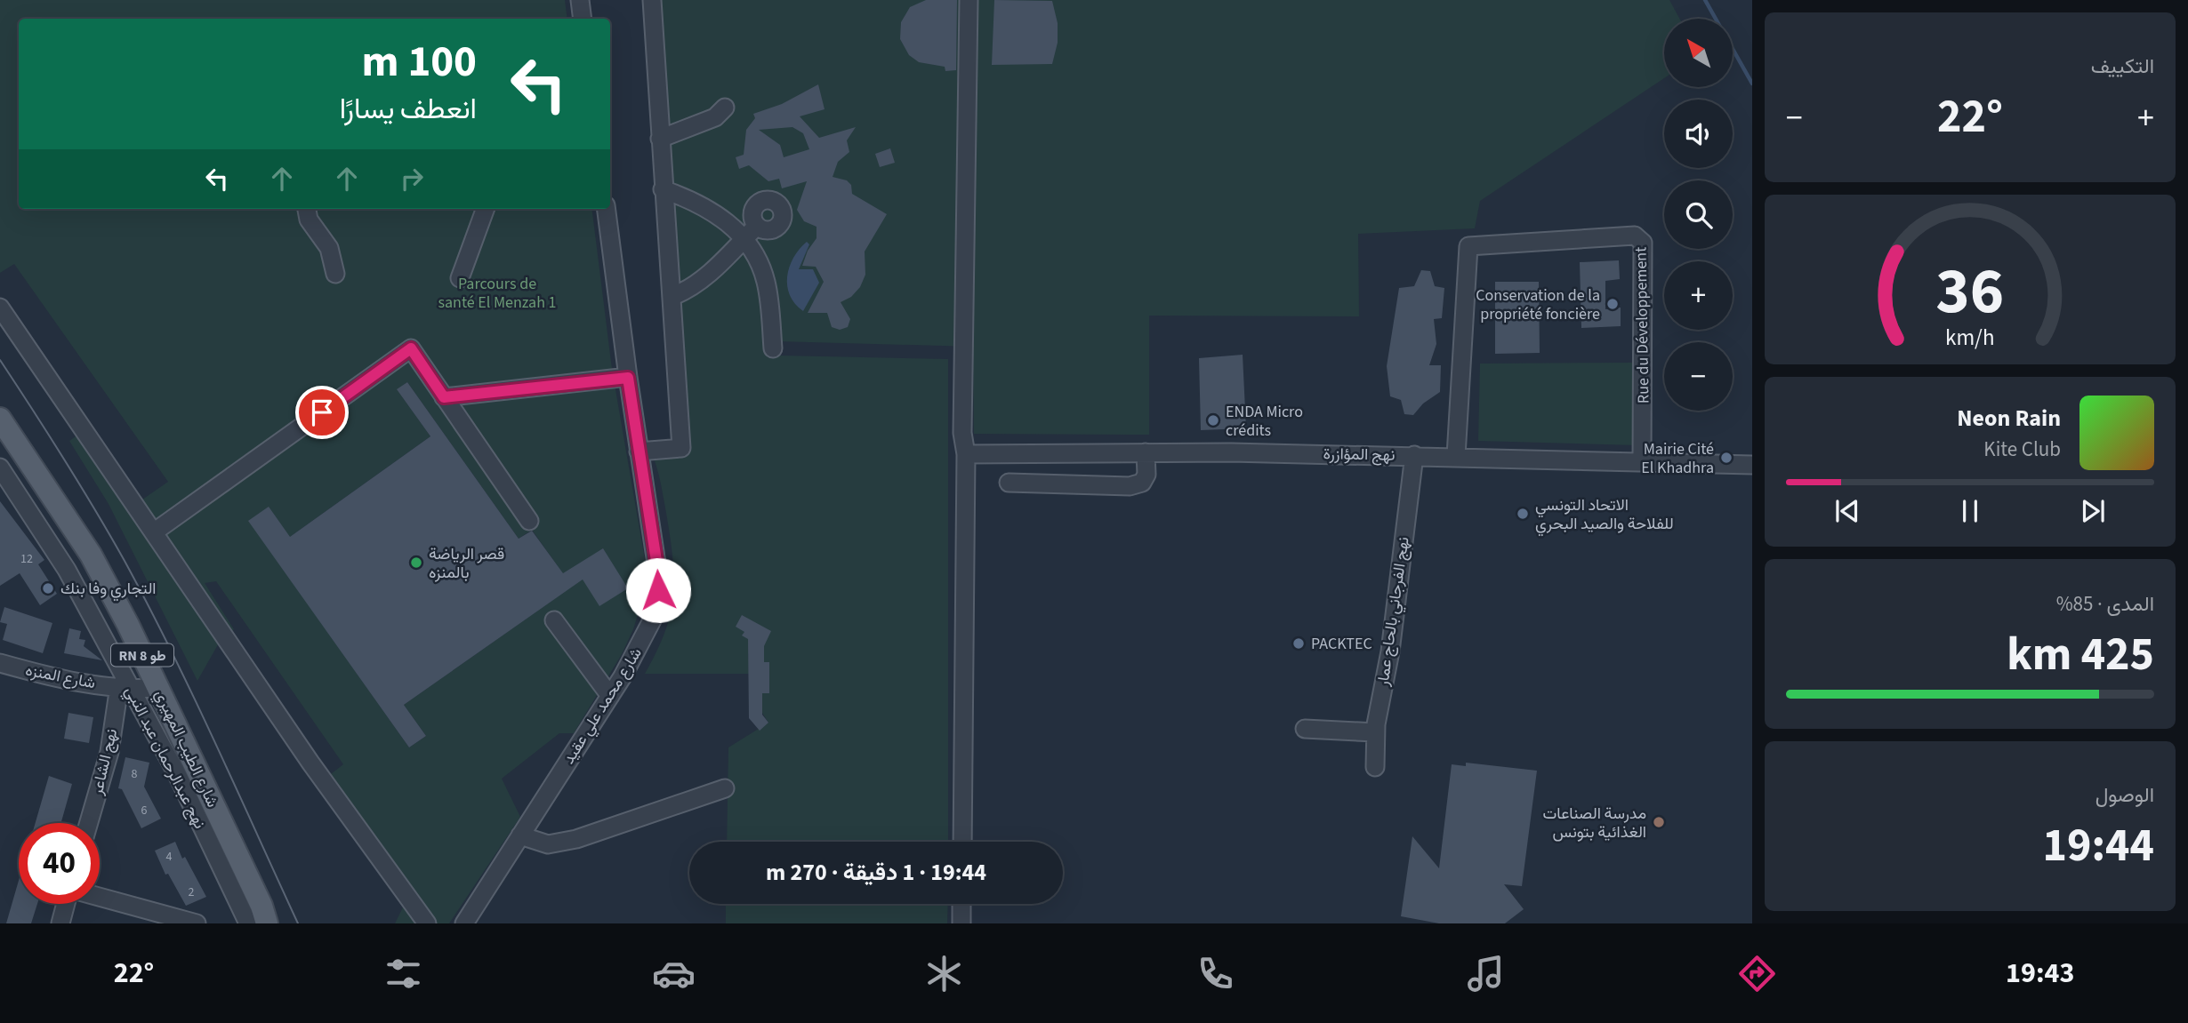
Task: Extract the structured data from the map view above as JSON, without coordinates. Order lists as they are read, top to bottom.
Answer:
{
  "streets": {
    "main road": ["RN 8 طو", "شارع الطيب المهيري"],
    "street": [
      "Rue du Développement",
      "نهج المؤازرة",
      "نهج الفرجاني بالحاج عمار",
      "شارع المنزه",
      "شارع محمد علي عقيد",
      "نهج عبدالرحمان عبد النبي",
      "نهج الشاعر"
    ]
  },
  "crossings": [
    ["Rue du Développement", "نهج المؤازرة"],
    ["نهج المؤازرة", "نهج الفرجاني بالحاج عمار"],
    ["شارع المنزه", "شارع الطيب المهيري"],
    ["شارع المنزه", "نهج عبدالرحمان عبد النبي"],
    ["شارع المنزه", "نهج الشاعر"],
    ["نهج عبدالرحمان عبد النبي", "نهج الشاعر"]
  ],
  "parks": ["Parcours de santé El Menzah 1"],
  "places": [
    "Conservation de la propriété foncière",
    "ENDA Micro crédits",
    "Mairie Cité El Khadhra",
    "الاتحاد التونسي للفلاحة والصيد البحري",
    "قصر الرياضة بالمنزه",
    "التجاري وفا بنك",
    "PACKTEC",
    "مدرسة الصناعات الغذائية بتونس"
  ],
  "house_numbers": [
    "12",
    "8",
    "6",
    "4",
    "2"
  ],
  "north": "top left",
  "page": {
    "tile": [
      "التكييف",
      ["المدى · 85%", "425 km"],
      ["الوصول", "19:44"]
    ],
    "map_buttons": ["+", "−"],
    "turn": ["100 m", "انعطف يسارًا"],
    "heat": ["−", "22°", "+"],
    "song": ["Neon Rain", "Kite Club"],
    "limit": "40",
    "trip": "19:44 · 1 دقيقة · 270 m",
    "tabs": ["19:43", "22°"],
    "gauge": ["36", "km/h"]
  }
}
